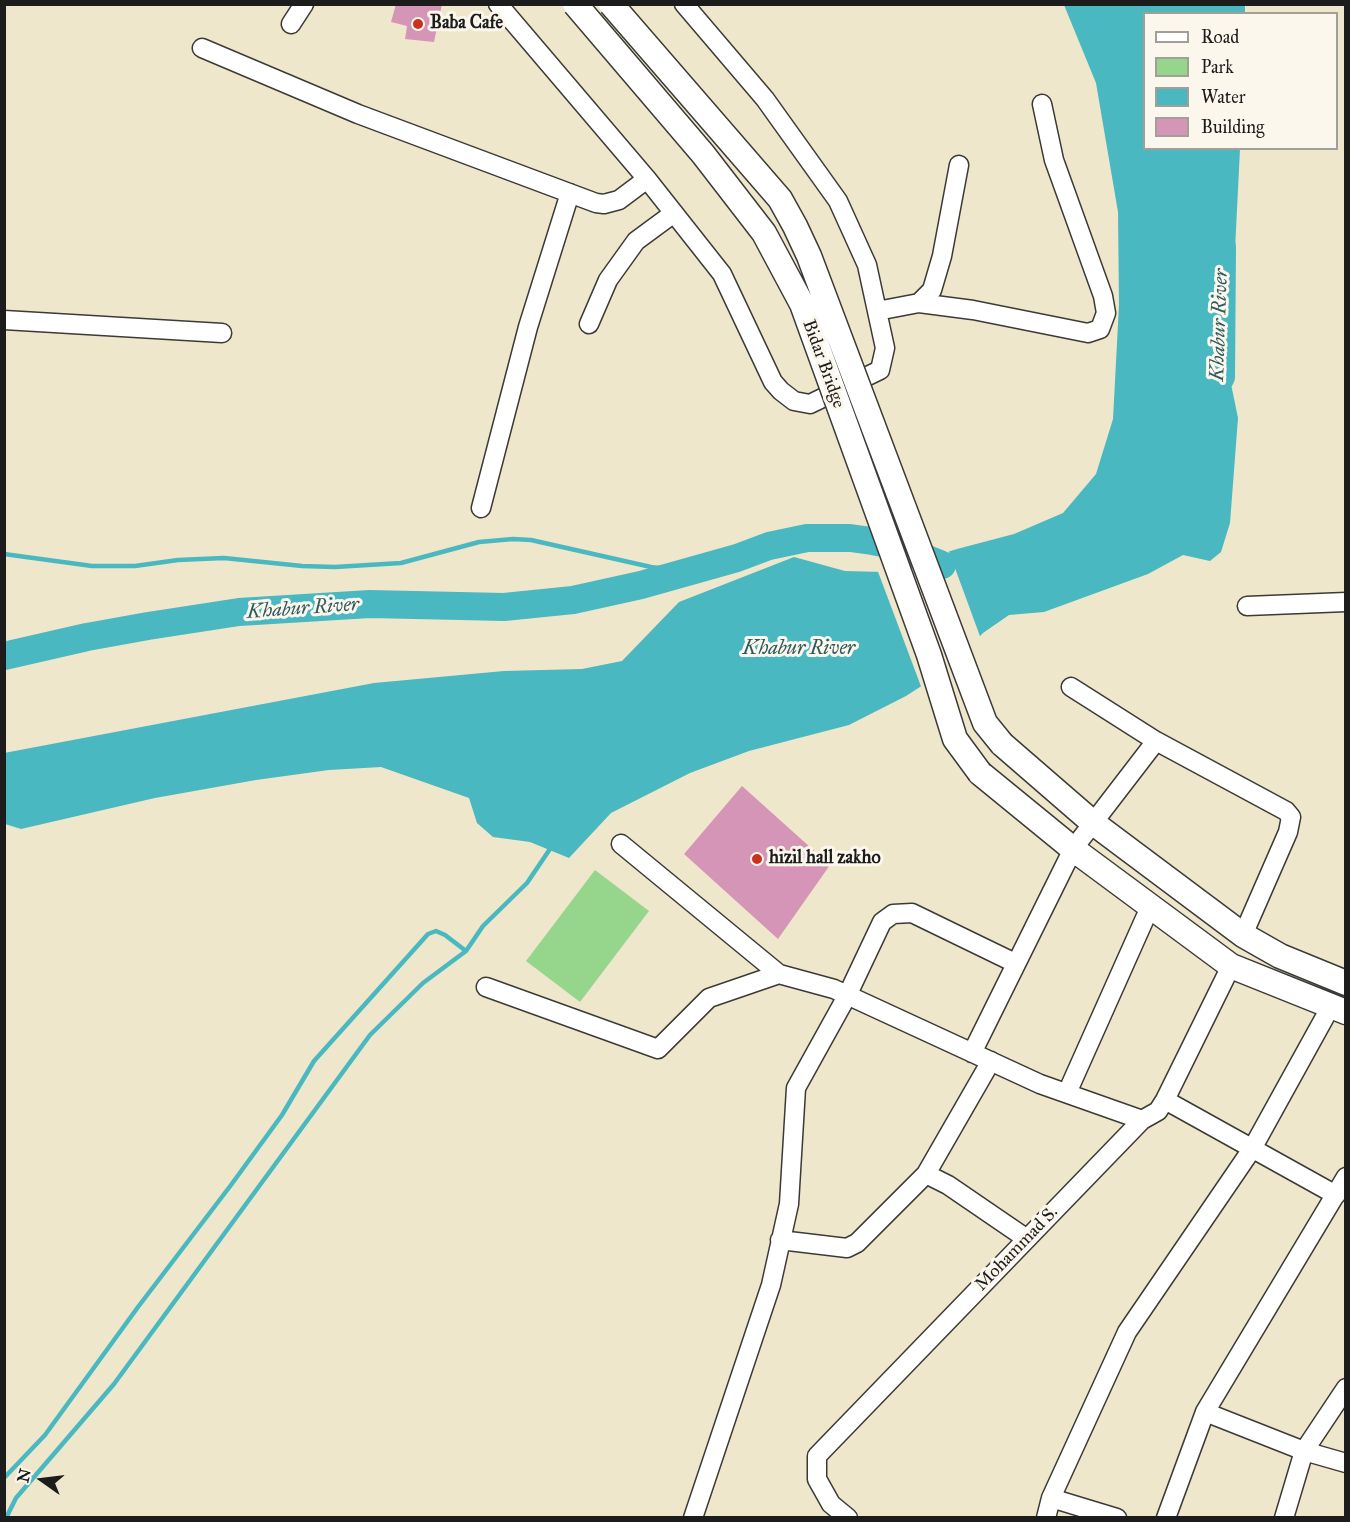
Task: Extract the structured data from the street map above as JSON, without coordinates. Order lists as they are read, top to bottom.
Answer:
{
  "streets": {
    "main road": ["Bidar Bridge"],
    "street": ["Mohammad S."]
  },
  "crossings": [
    ["Bidar Bridge", "Mohammad S."]
  ],
  "water": ["Khabur River"],
  "places": ["Baba Cafe", "hizil hall zakho"],
  "legend": [
    "Road",
    "Park",
    "Water",
    "Building"
  ],
  "north": "left"
}
